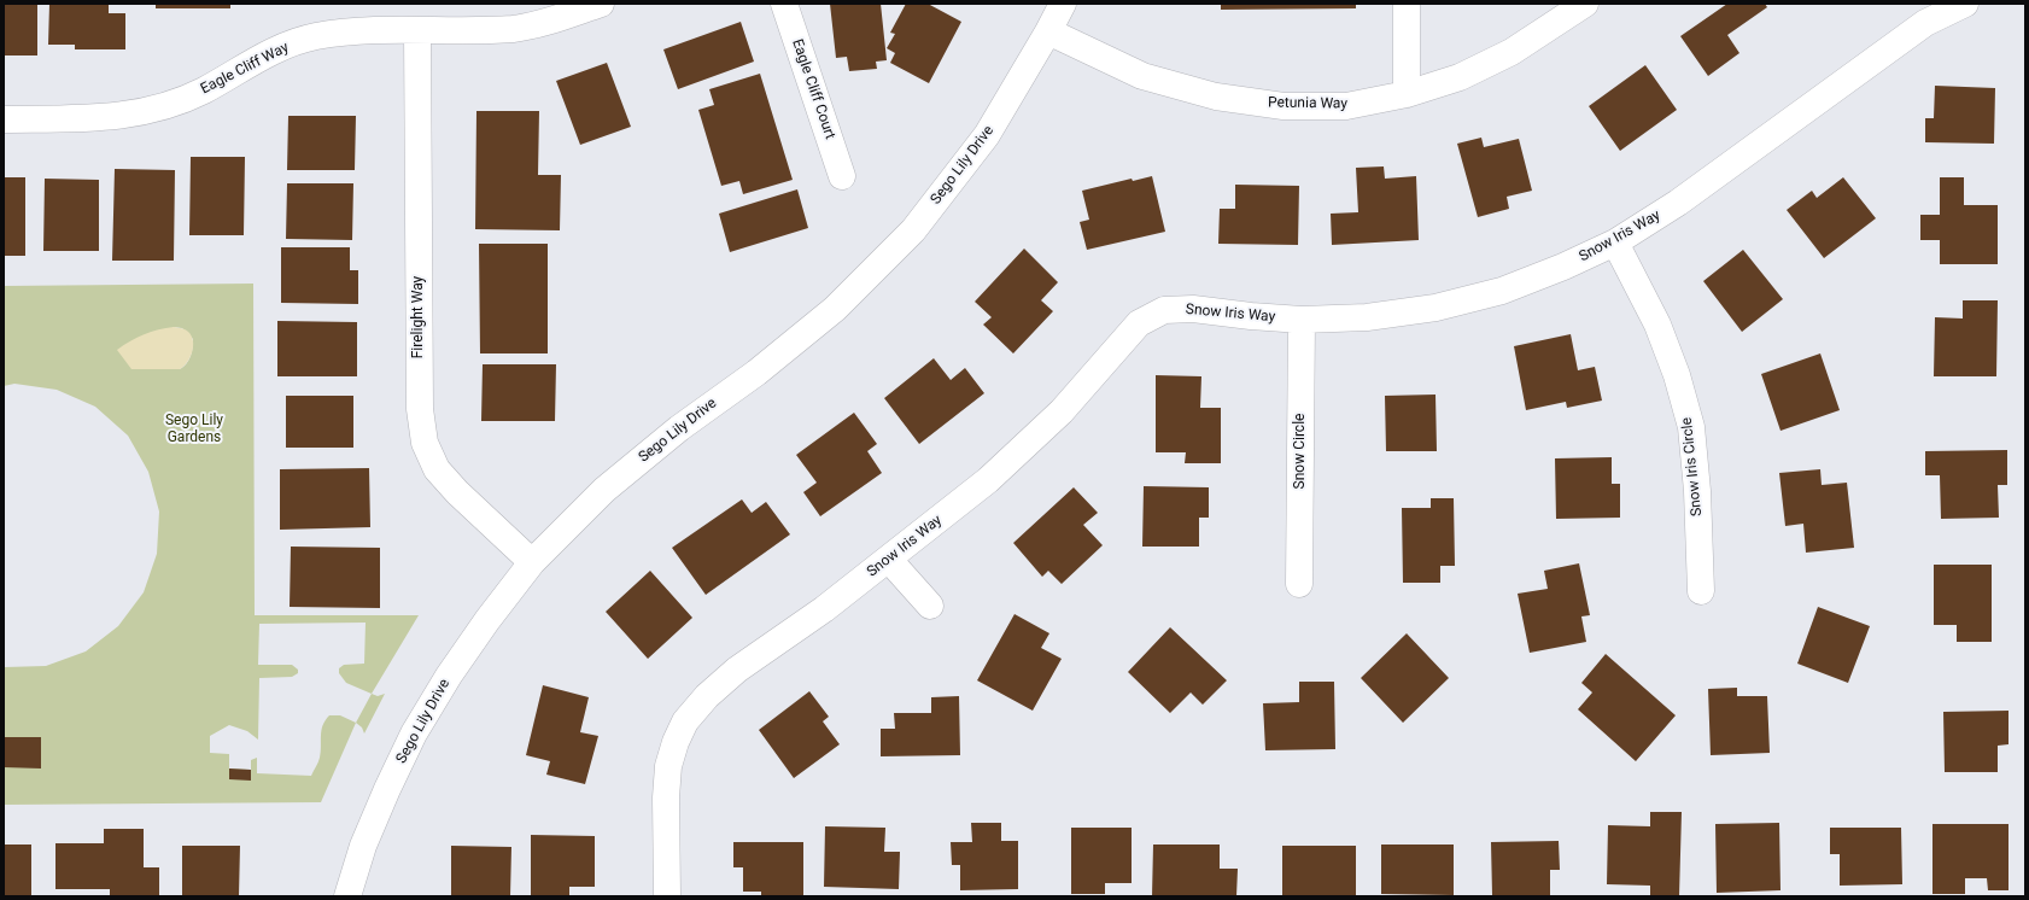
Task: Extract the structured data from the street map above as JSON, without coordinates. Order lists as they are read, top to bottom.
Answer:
{
  "streets": {
    "street": [
      "Eagle Cliff Way",
      "Eagle Cliff Court",
      "Petunia Way",
      "Sego Lily Drive",
      "Snow Iris Way",
      "Firelight Way",
      "Snow Circle",
      "Snow Iris Circle"
    ]
  },
  "crossings": [
    ["Eagle Cliff Way", "Firelight Way"],
    ["Petunia Way", "Sego Lily Drive"],
    ["Sego Lily Drive", "Firelight Way"],
    ["Snow Iris Way", "Snow Circle"],
    ["Snow Iris Way", "Snow Iris Circle"]
  ],
  "parks": ["Sego Lily Gardens"]
}
